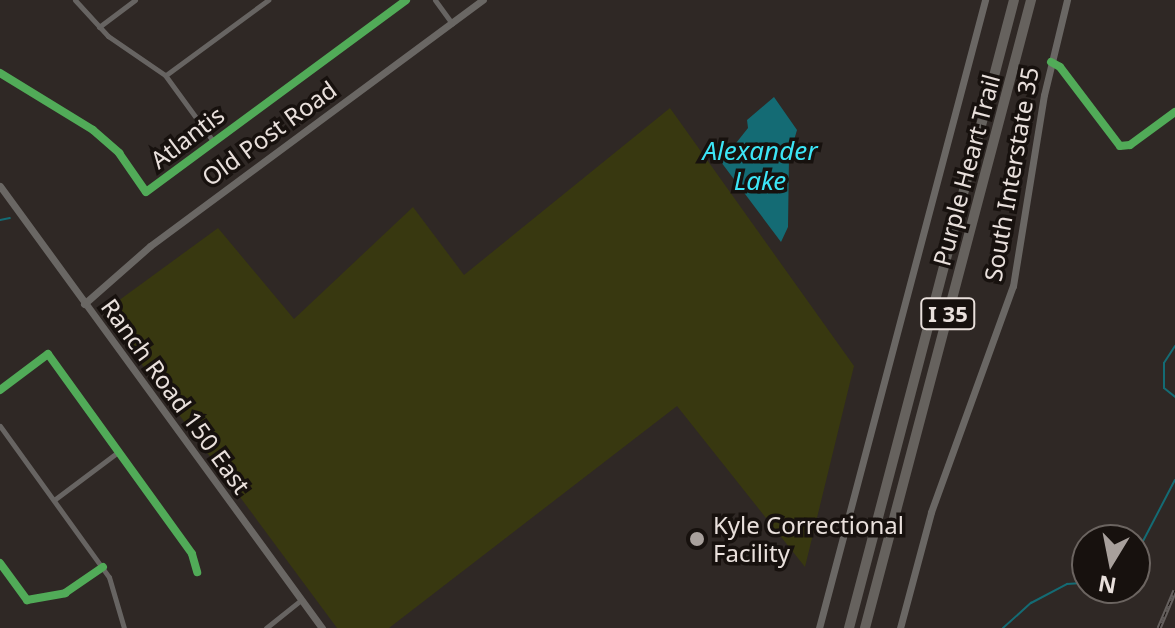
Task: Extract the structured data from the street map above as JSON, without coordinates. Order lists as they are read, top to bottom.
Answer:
{
  "streets": {
    "highway": ["Purple Heart Trail", "I 35"],
    "main road": ["Old Post Road", "South Interstate 35", "Ranch Road 150 East"],
    "street": ["Atlantis"]
  },
  "crossings": [
    ["Old Post Road", "Ranch Road 150 East"]
  ],
  "water": ["Alexander Lake"],
  "places": ["Kyle Correctional Facility"],
  "north": "bottom"
}
